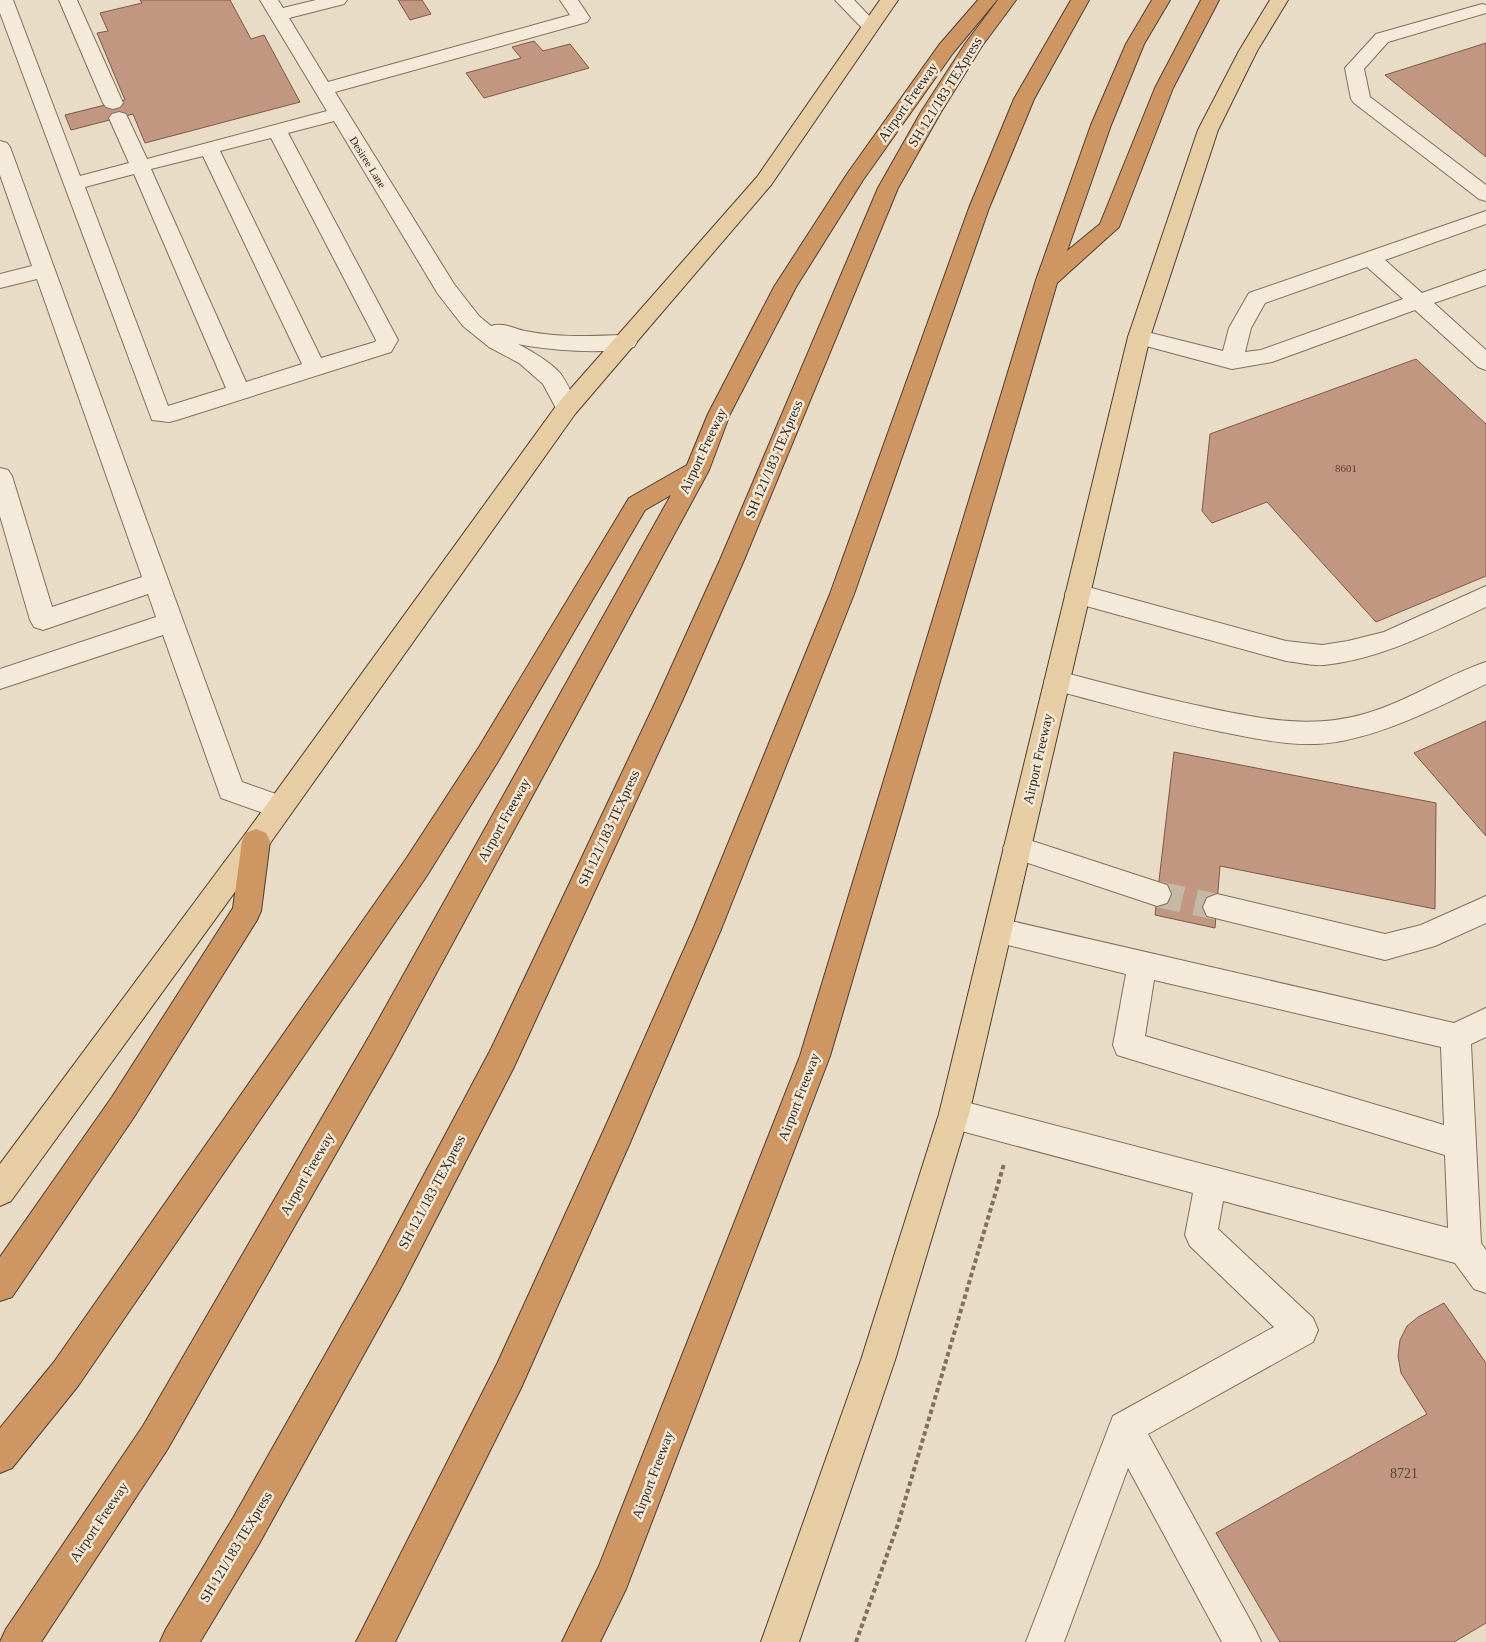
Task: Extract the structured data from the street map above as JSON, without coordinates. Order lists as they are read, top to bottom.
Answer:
{
  "streets": {
    "highway": ["SH 121/183 TEXpress", "Airport Freeway"],
    "street": ["Desiree Lane"]
  },
  "house_numbers": ["8601", "8721"]
}
